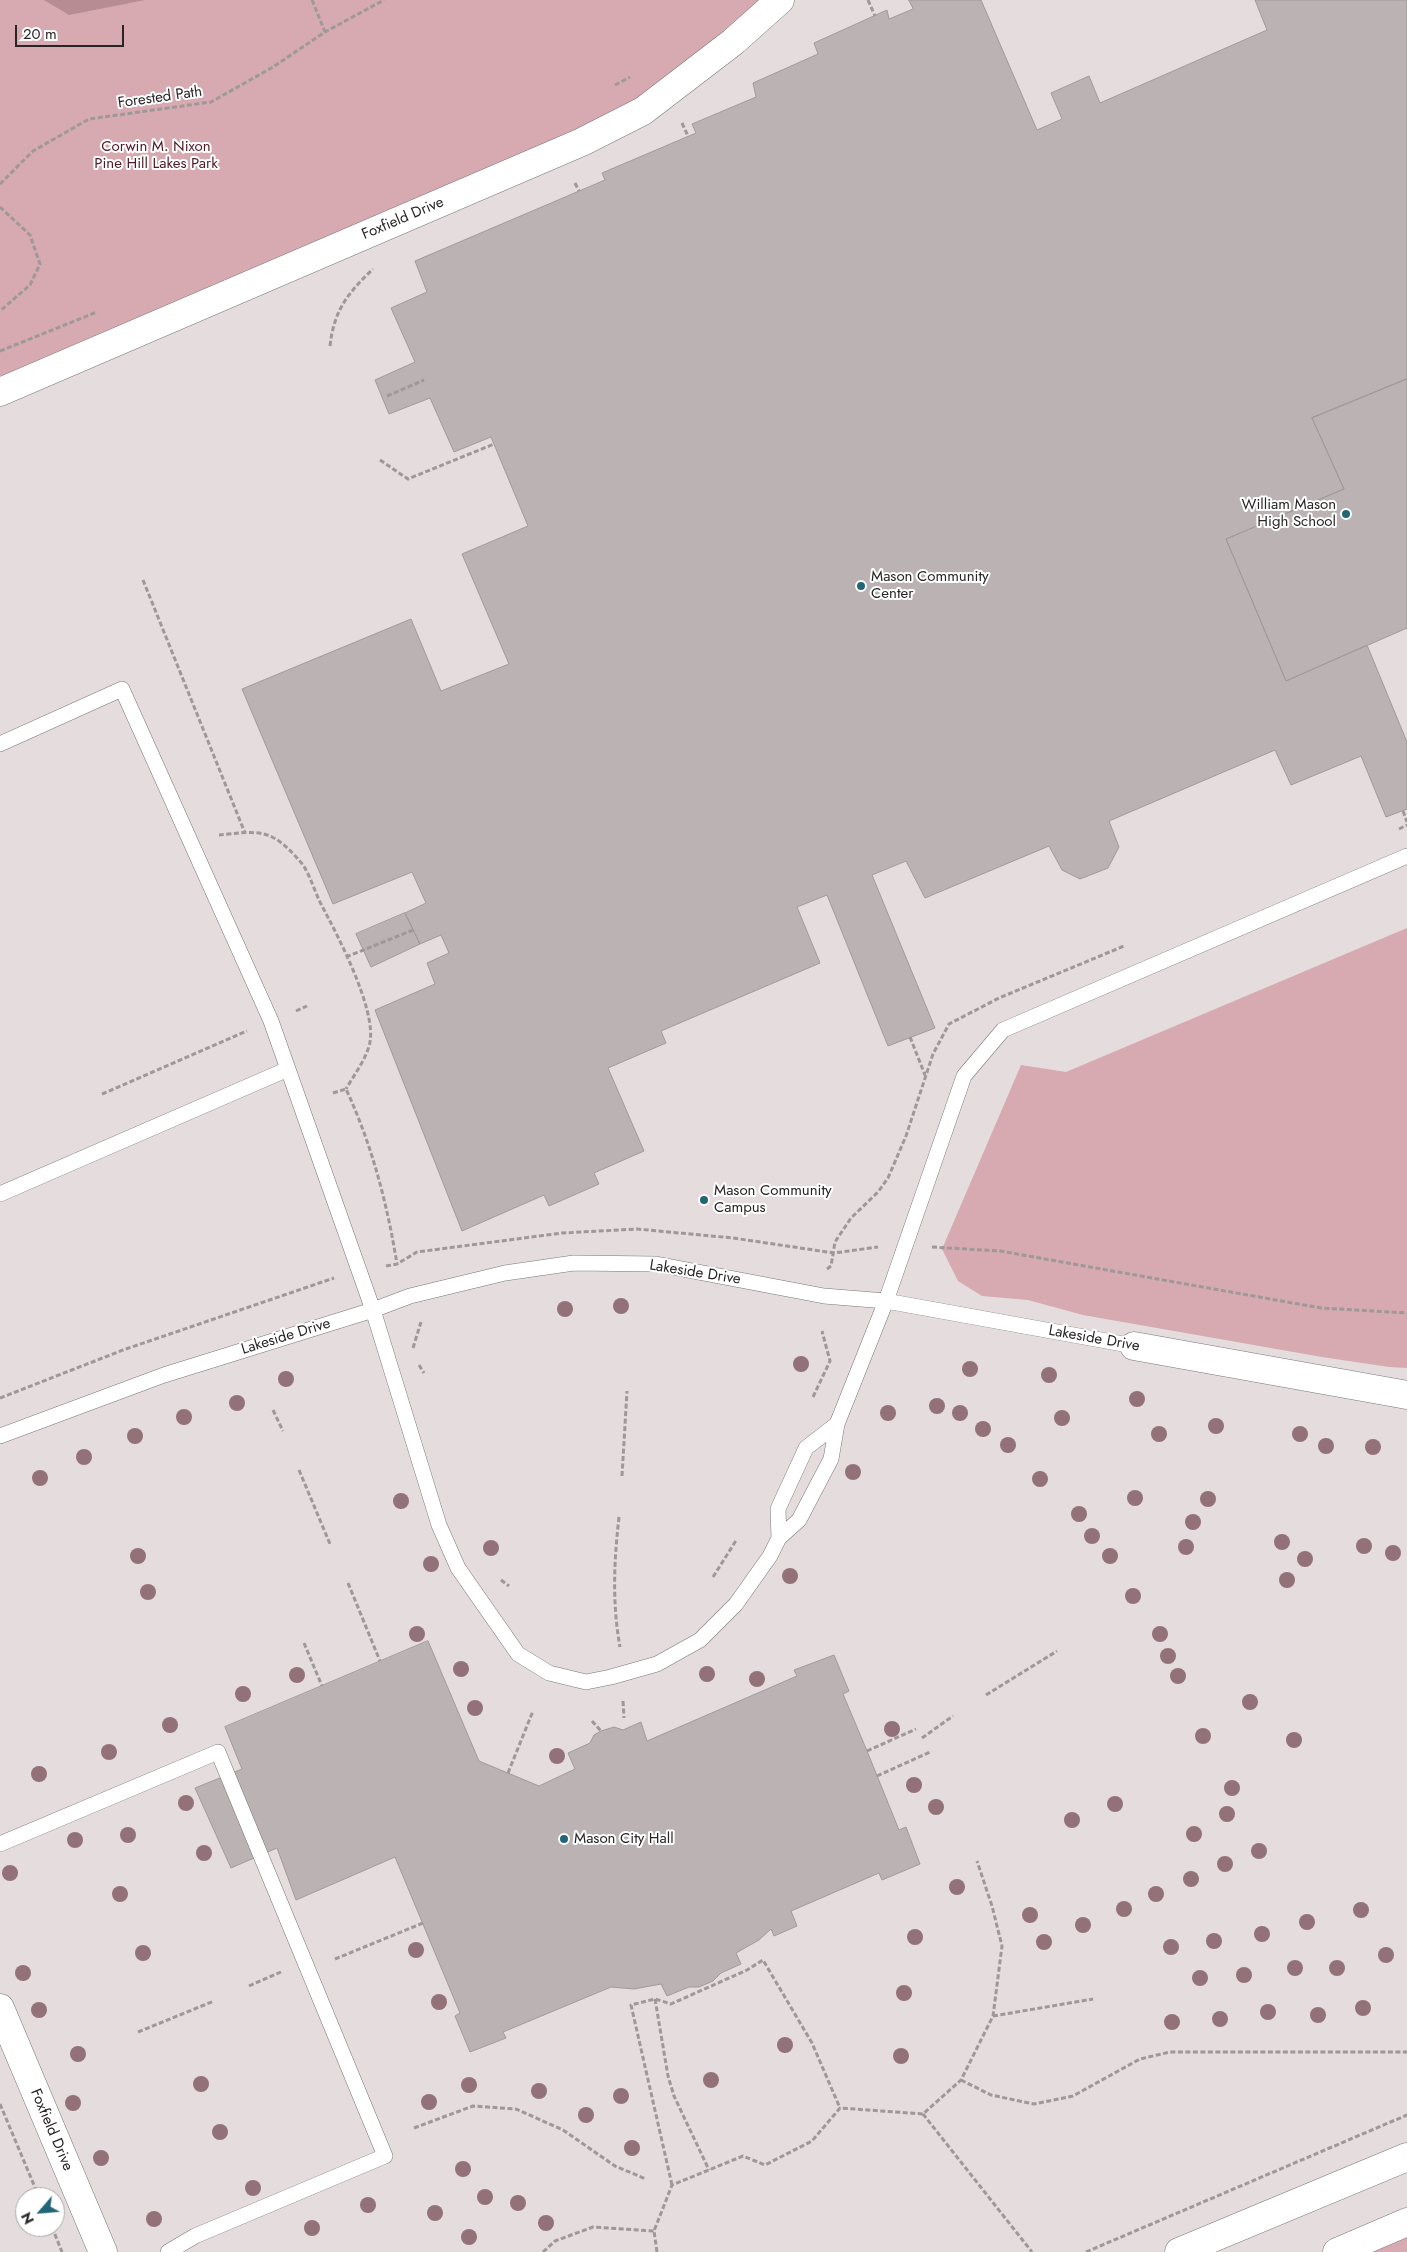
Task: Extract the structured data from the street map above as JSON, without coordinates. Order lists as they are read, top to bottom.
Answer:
{
  "streets": {
    "street": ["Foxfield Drive", "Lakeside Drive"],
    "path": ["Forested Path"]
  },
  "parks": ["Corwin M. Nixon Pine Hill Lakes Park"],
  "places": [
    "William Mason High School",
    "Mason Community Center",
    "Mason Community Campus",
    "Mason City Hall"
  ],
  "scale_bar": "20 m",
  "north": "bottom left"
}
